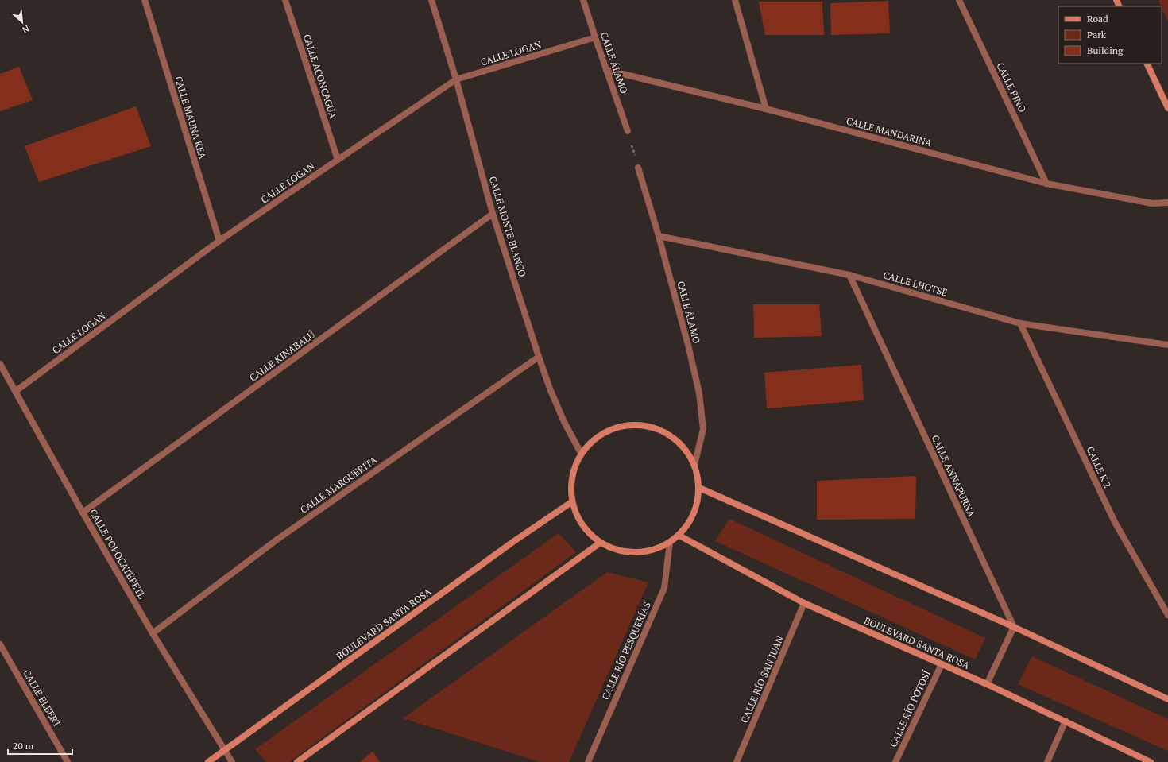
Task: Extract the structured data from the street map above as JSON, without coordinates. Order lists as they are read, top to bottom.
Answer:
{
  "streets": {
    "street": [
      "CALLE LOGAN",
      "CALLE ÁLAMO",
      "CALLE ACONCAGUA",
      "CALLE PINO",
      "CALLE MAUNA KEA",
      "CALLE MANDARINA",
      "CALLE MONTE BLANCO",
      "CALLE LHOTSE",
      "CALLE KINABALÚ",
      "CALLE K 2",
      "CALLE ANNAPURNA",
      "CALLE MARGUERITA",
      "CALLE POPOCATÉPETL",
      "BOULEVARD SANTA ROSA",
      "CALLE RÍO PESQUERÍAS",
      "CALLE RÍO SAN JUAN",
      "CALLE ELBERT",
      "CALLE RÍO POTOSÍ"
    ]
  },
  "crossings": [
    ["CALLE LOGAN", "CALLE ÁLAMO"],
    ["CALLE LOGAN", "CALLE ACONCAGUA"],
    ["CALLE LOGAN", "CALLE MAUNA KEA"],
    ["CALLE LOGAN", "CALLE MONTE BLANCO"],
    ["CALLE LOGAN", "CALLE POPOCATÉPETL"],
    ["CALLE ÁLAMO", "CALLE MANDARINA"],
    ["CALLE ÁLAMO", "CALLE LHOTSE"],
    ["CALLE PINO", "CALLE MANDARINA"],
    ["CALLE MONTE BLANCO", "CALLE KINABALÚ"],
    ["CALLE MONTE BLANCO", "CALLE MARGUERITA"],
    ["CALLE LHOTSE", "CALLE K 2"],
    ["CALLE LHOTSE", "CALLE ANNAPURNA"],
    ["CALLE KINABALÚ", "CALLE POPOCATÉPETL"],
    ["CALLE MARGUERITA", "CALLE POPOCATÉPETL"],
    ["CALLE POPOCATÉPETL", "BOULEVARD SANTA ROSA"],
    ["BOULEVARD SANTA ROSA", "CALLE RÍO SAN JUAN"],
    ["BOULEVARD SANTA ROSA", "CALLE RÍO POTOSÍ"]
  ],
  "legend": ["Road", "Park", "Building"],
  "scale_bar": "20 m",
  "north": "bottom right"
}
